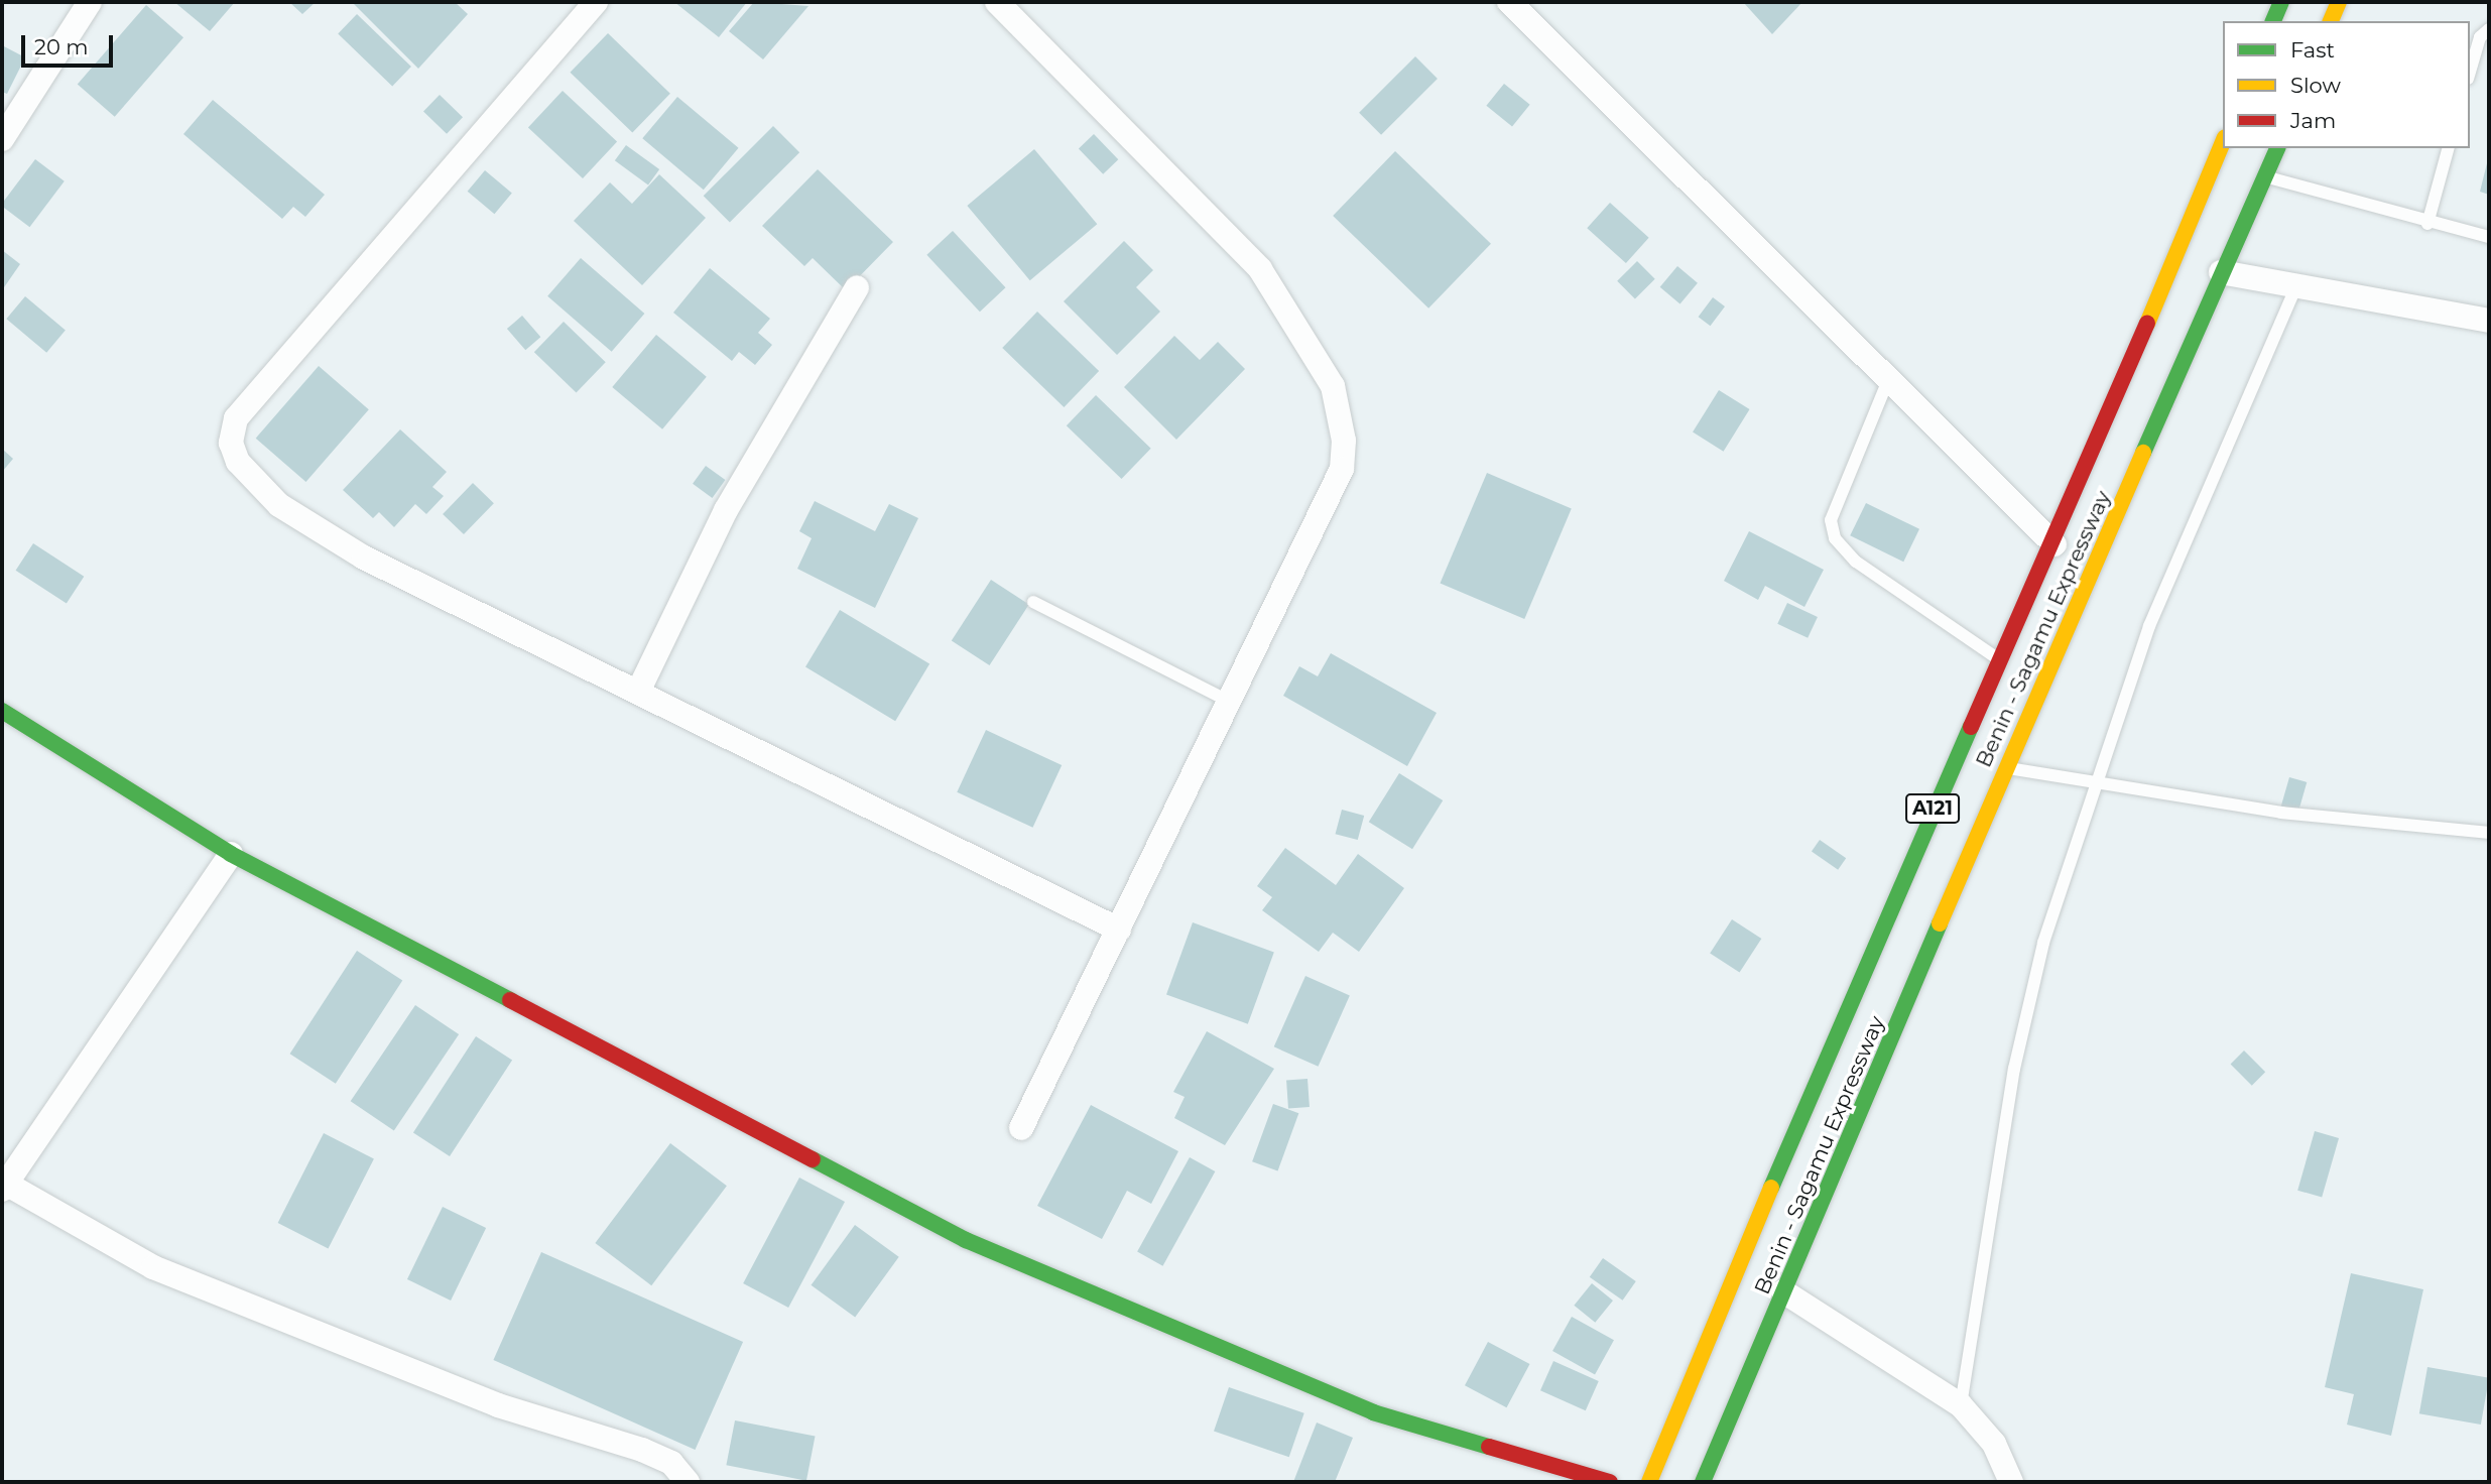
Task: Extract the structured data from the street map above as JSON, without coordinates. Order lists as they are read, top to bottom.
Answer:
{
  "streets": {
    "main road": ["Benin - Sagamu Expressway", "A121"]
  },
  "legend": ["Fast", "Slow", "Jam"],
  "scale_bar": "20 m"
}
